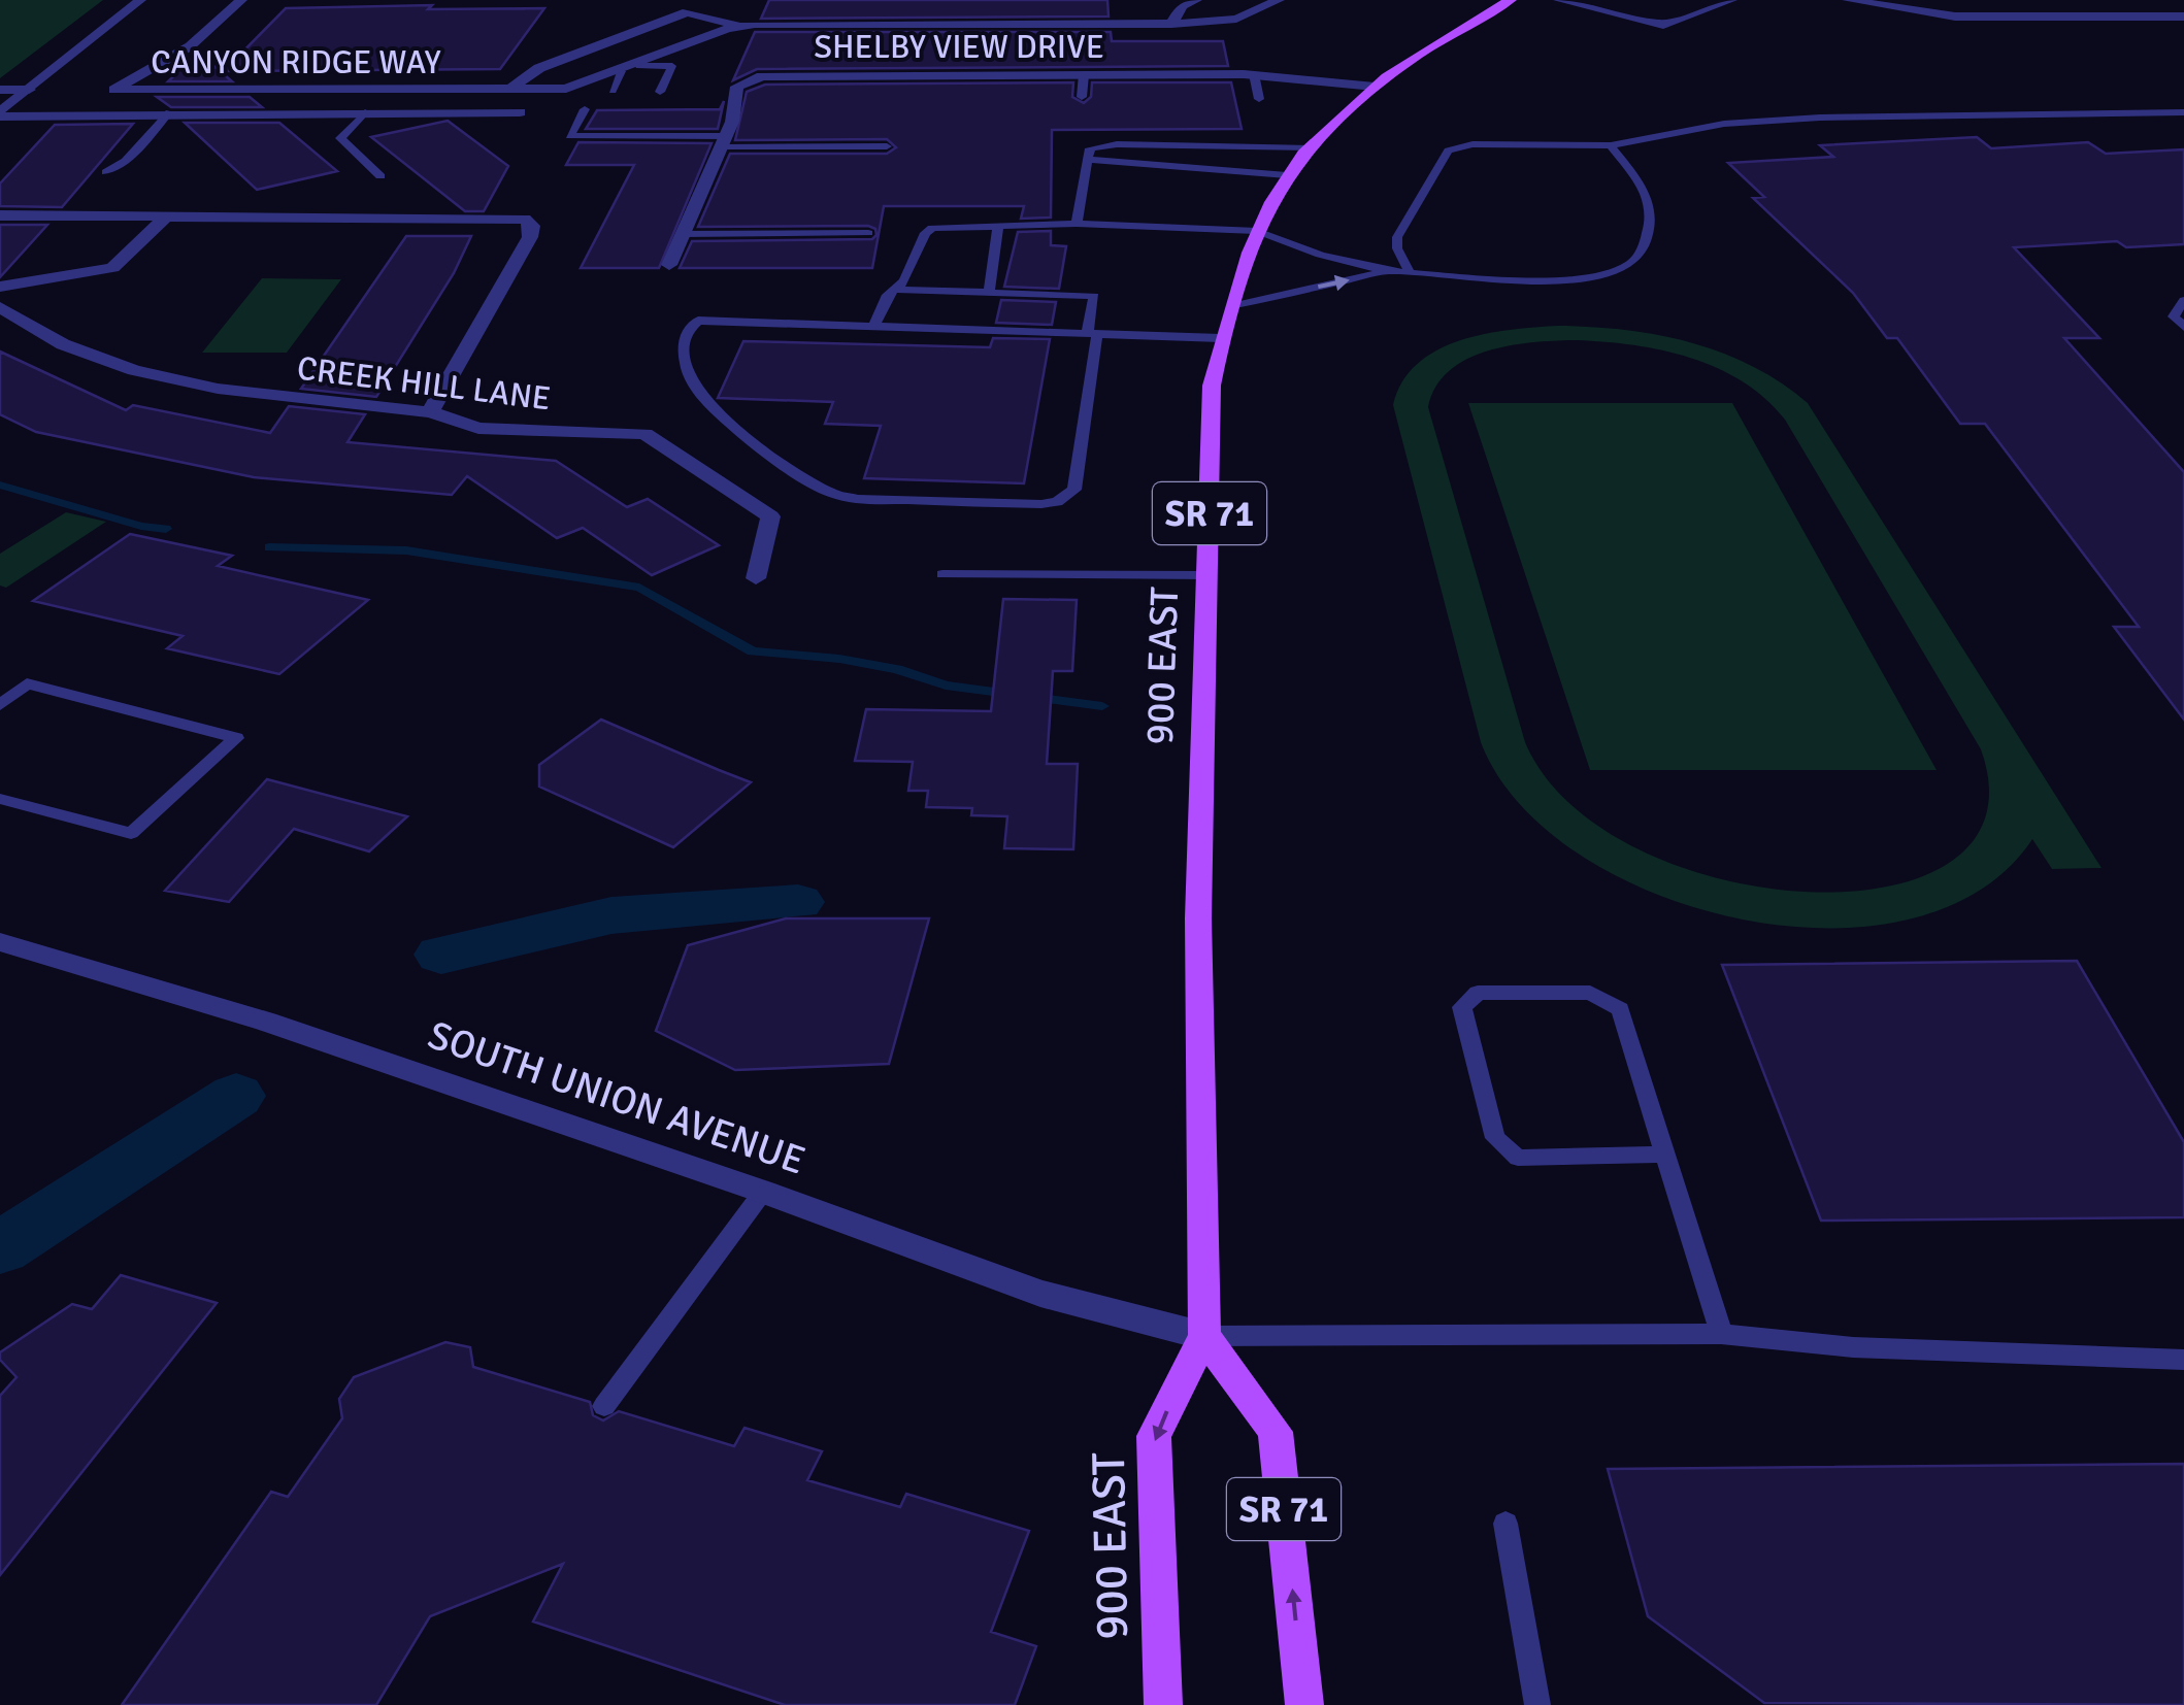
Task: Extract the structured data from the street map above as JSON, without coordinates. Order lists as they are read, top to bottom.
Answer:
{
  "streets": {
    "main road": ["SR 71", "900 EAST"],
    "street": [
      "SHELBY VIEW DRIVE",
      "CANYON RIDGE WAY",
      "CREEK HILL LANE",
      "SOUTH UNION AVENUE"
    ]
  },
  "crossings": [
    ["SHELBY VIEW DRIVE", "900 EAST"],
    ["SR 71", "900 EAST"],
    ["SR 71", "SOUTH UNION AVENUE"],
    ["900 EAST", "SOUTH UNION AVENUE"]
  ]
}
